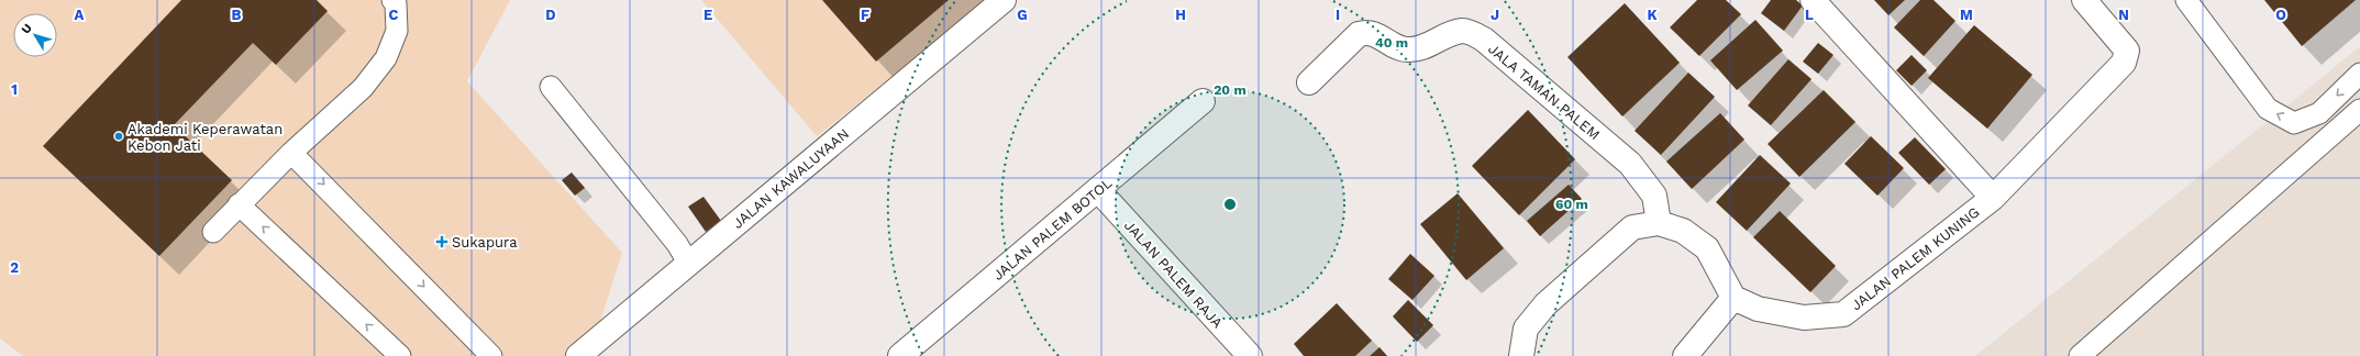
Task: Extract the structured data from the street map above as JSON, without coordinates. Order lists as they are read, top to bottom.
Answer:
{
  "streets": {
    "street": [
      "JALA TAMAN PALEM",
      "JALAN KAWALUYAAN",
      "JALAN PALEM BOTOL",
      "JALAN PALEM KUNING",
      "JALAN PALEM RAJA"
    ]
  },
  "crossings": [
    ["JALAN PALEM BOTOL", "JALAN PALEM RAJA"]
  ],
  "places": {
    "other": ["Akademi Keperawatan Kebon Jati"],
    "health": ["Sukapura"]
  },
  "north": "top left",
  "grid": {
    "columns": [
      "A",
      "B",
      "C",
      "D",
      "E",
      "F",
      "G",
      "H",
      "I",
      "J",
      "K",
      "L",
      "M",
      "N",
      "O"
    ],
    "rows": ["1", "2"]
  },
  "rings": ["40 m", "20 m", "60 m"]
}
